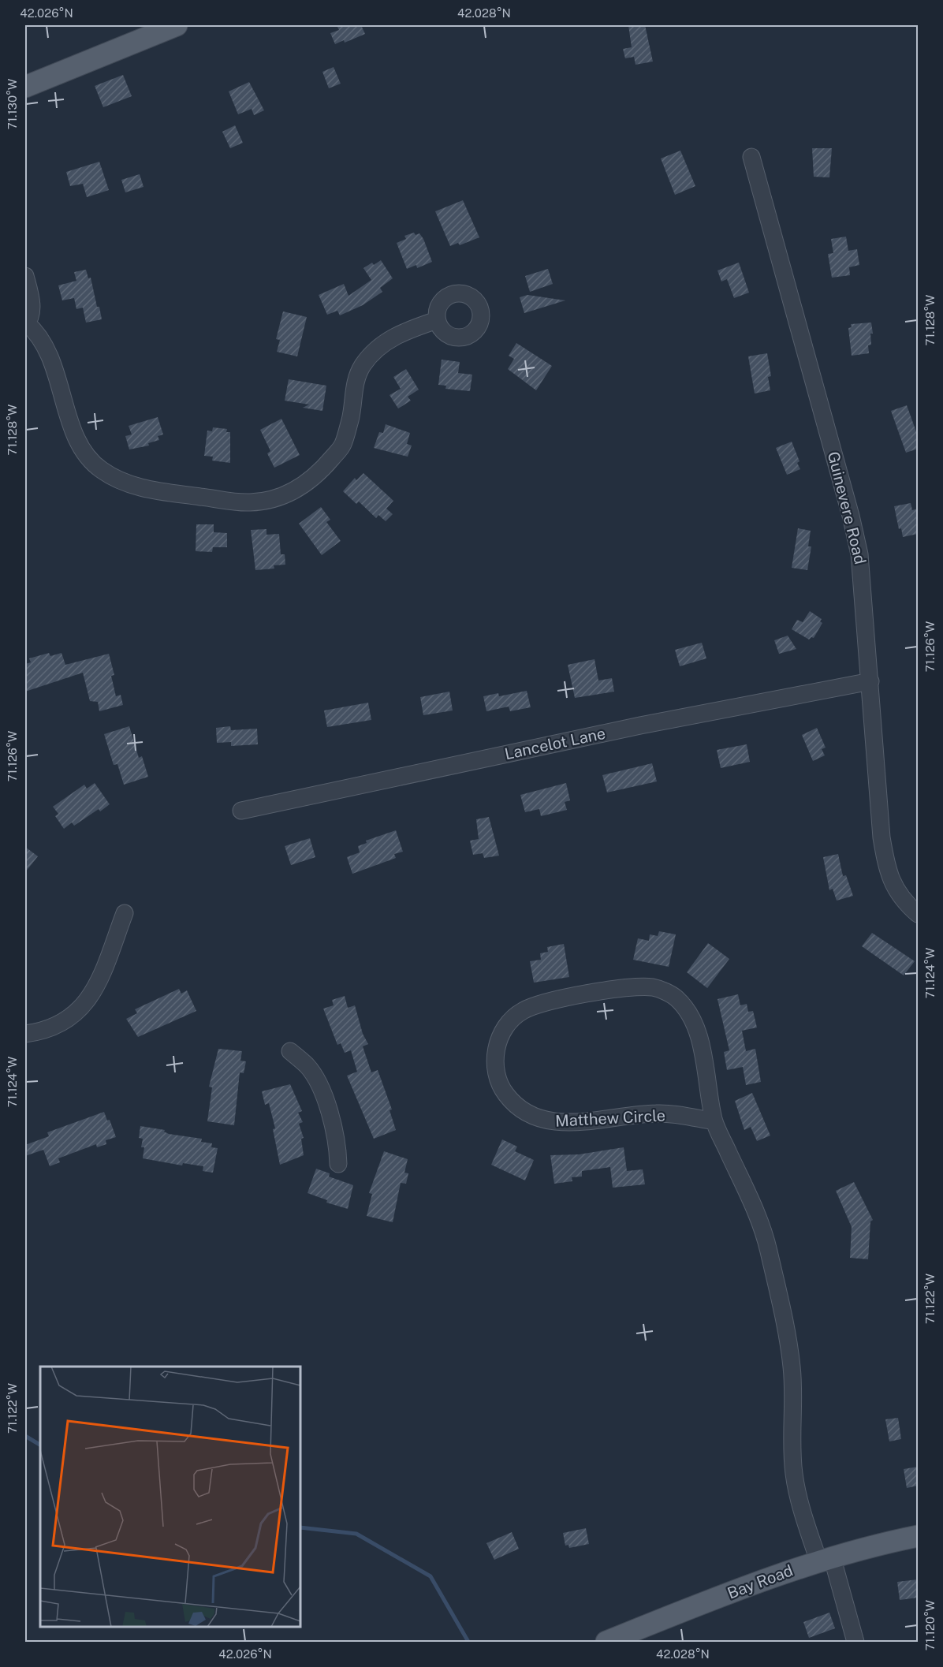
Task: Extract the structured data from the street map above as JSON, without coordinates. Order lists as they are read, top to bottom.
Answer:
{
  "streets": {
    "main road": ["Bay Road"],
    "street": ["Guinevere Road", "Lancelot Lane", "Matthew Circle"]
  },
  "crossings": [
    ["Guinevere Road", "Lancelot Lane"],
    ["Matthew Circle", "Bay Road"]
  ],
  "coordinates": [
    "42.026°N",
    "42.028°N",
    "71.130°W",
    "71.128°W",
    "71.126°W",
    "71.124°W",
    "71.122°W",
    "71.120°W"
  ]
}
